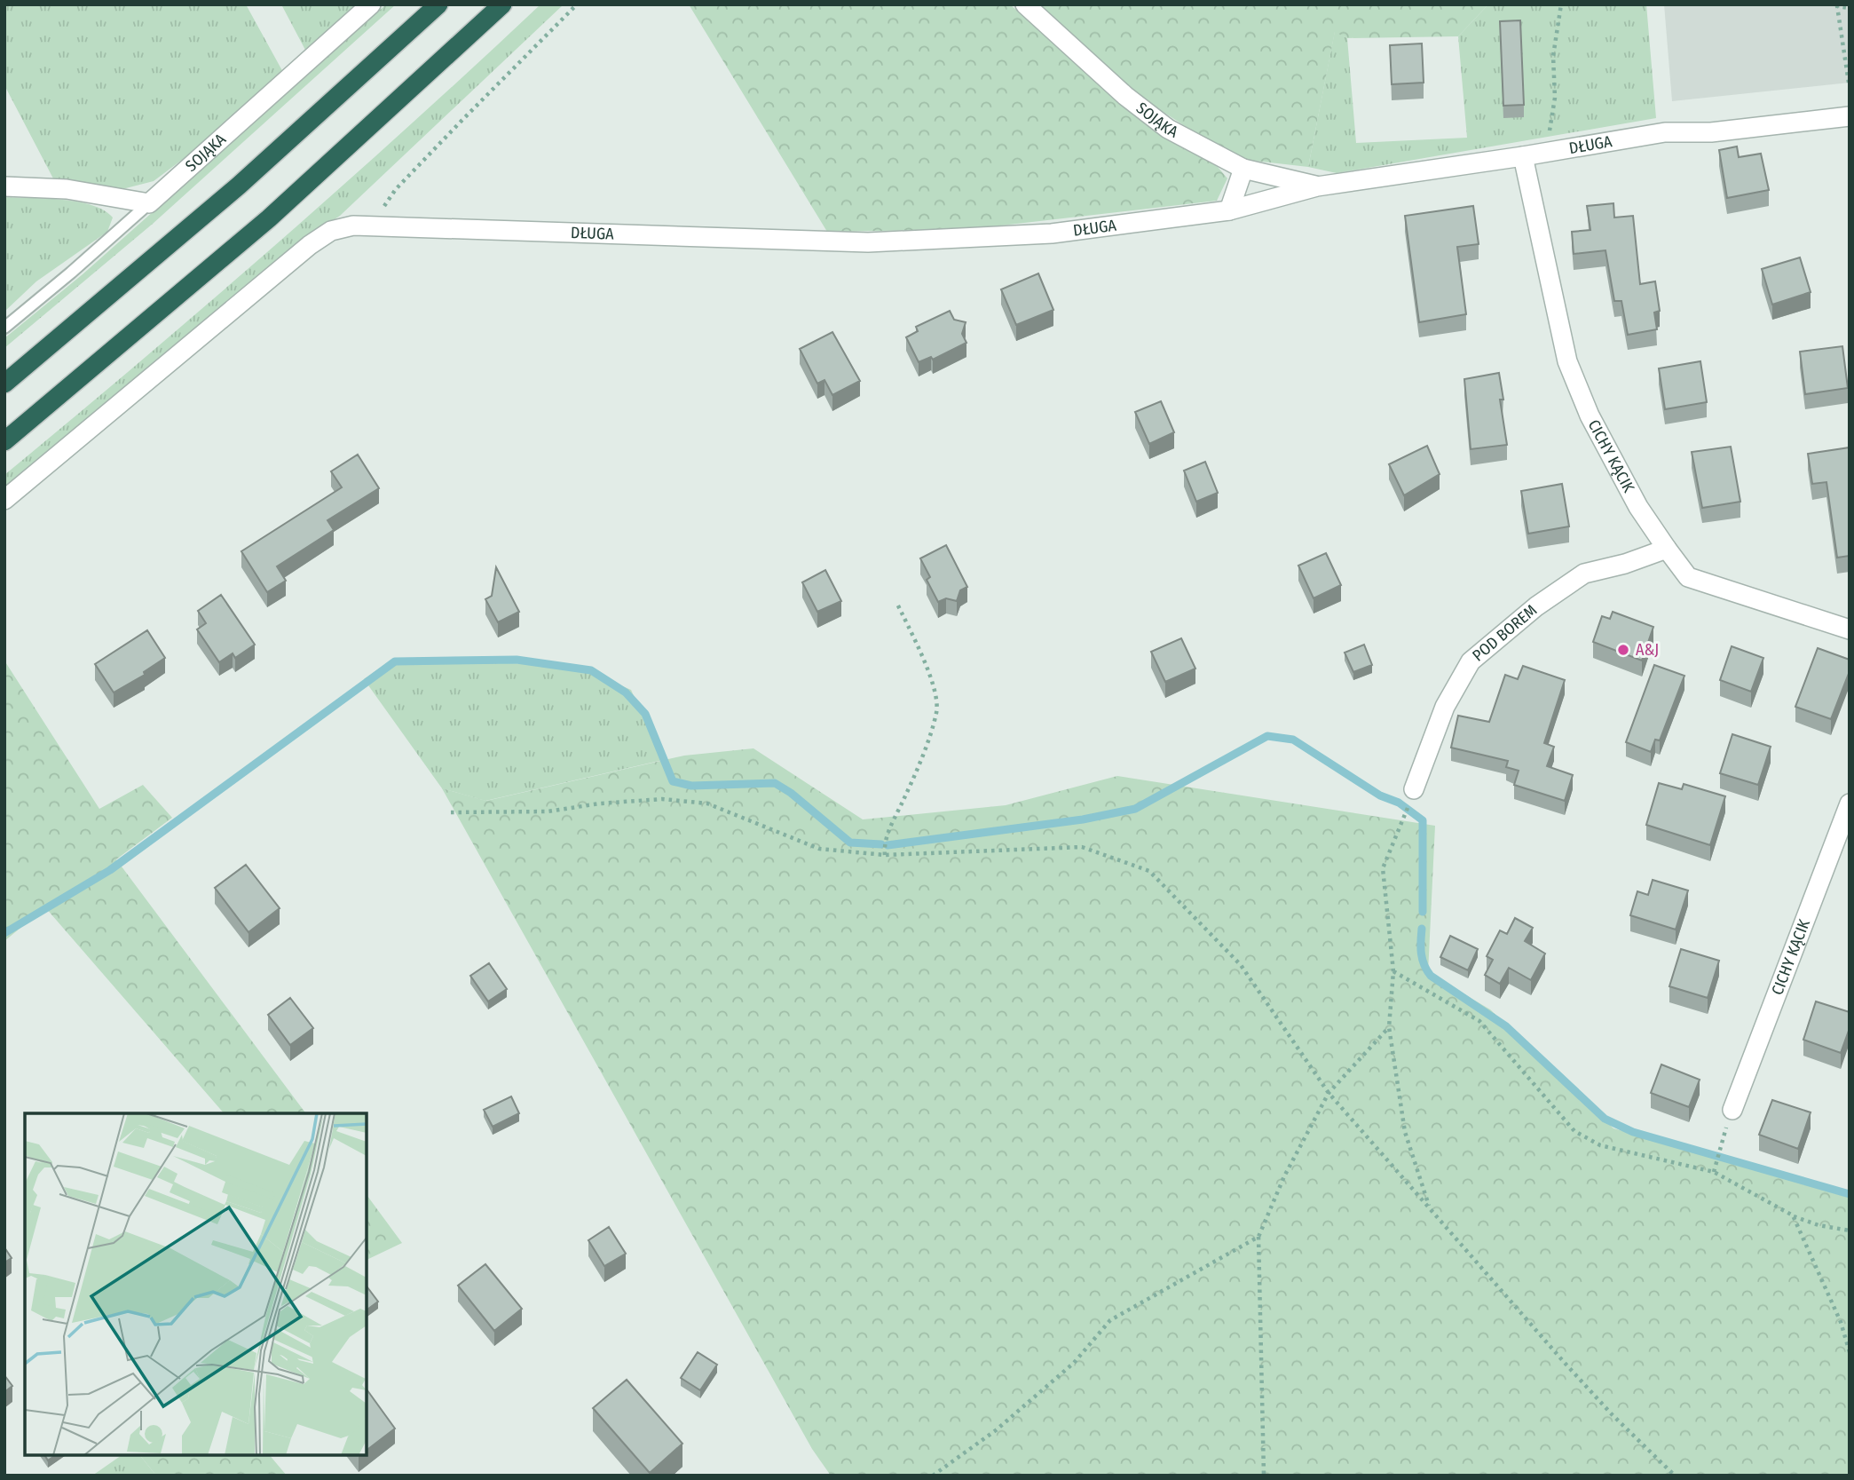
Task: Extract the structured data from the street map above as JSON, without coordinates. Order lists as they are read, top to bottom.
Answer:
{
  "streets": {
    "street": [
      "SOJĄKA",
      "DŁUGA",
      "CICHY KĄCIK",
      "POD BOREM"
    ]
  },
  "crossings": [
    ["SOJĄKA", "DŁUGA"],
    ["DŁUGA", "CICHY KĄCIK"],
    ["CICHY KĄCIK", "POD BOREM"]
  ],
  "places": ["A&J"]
}
